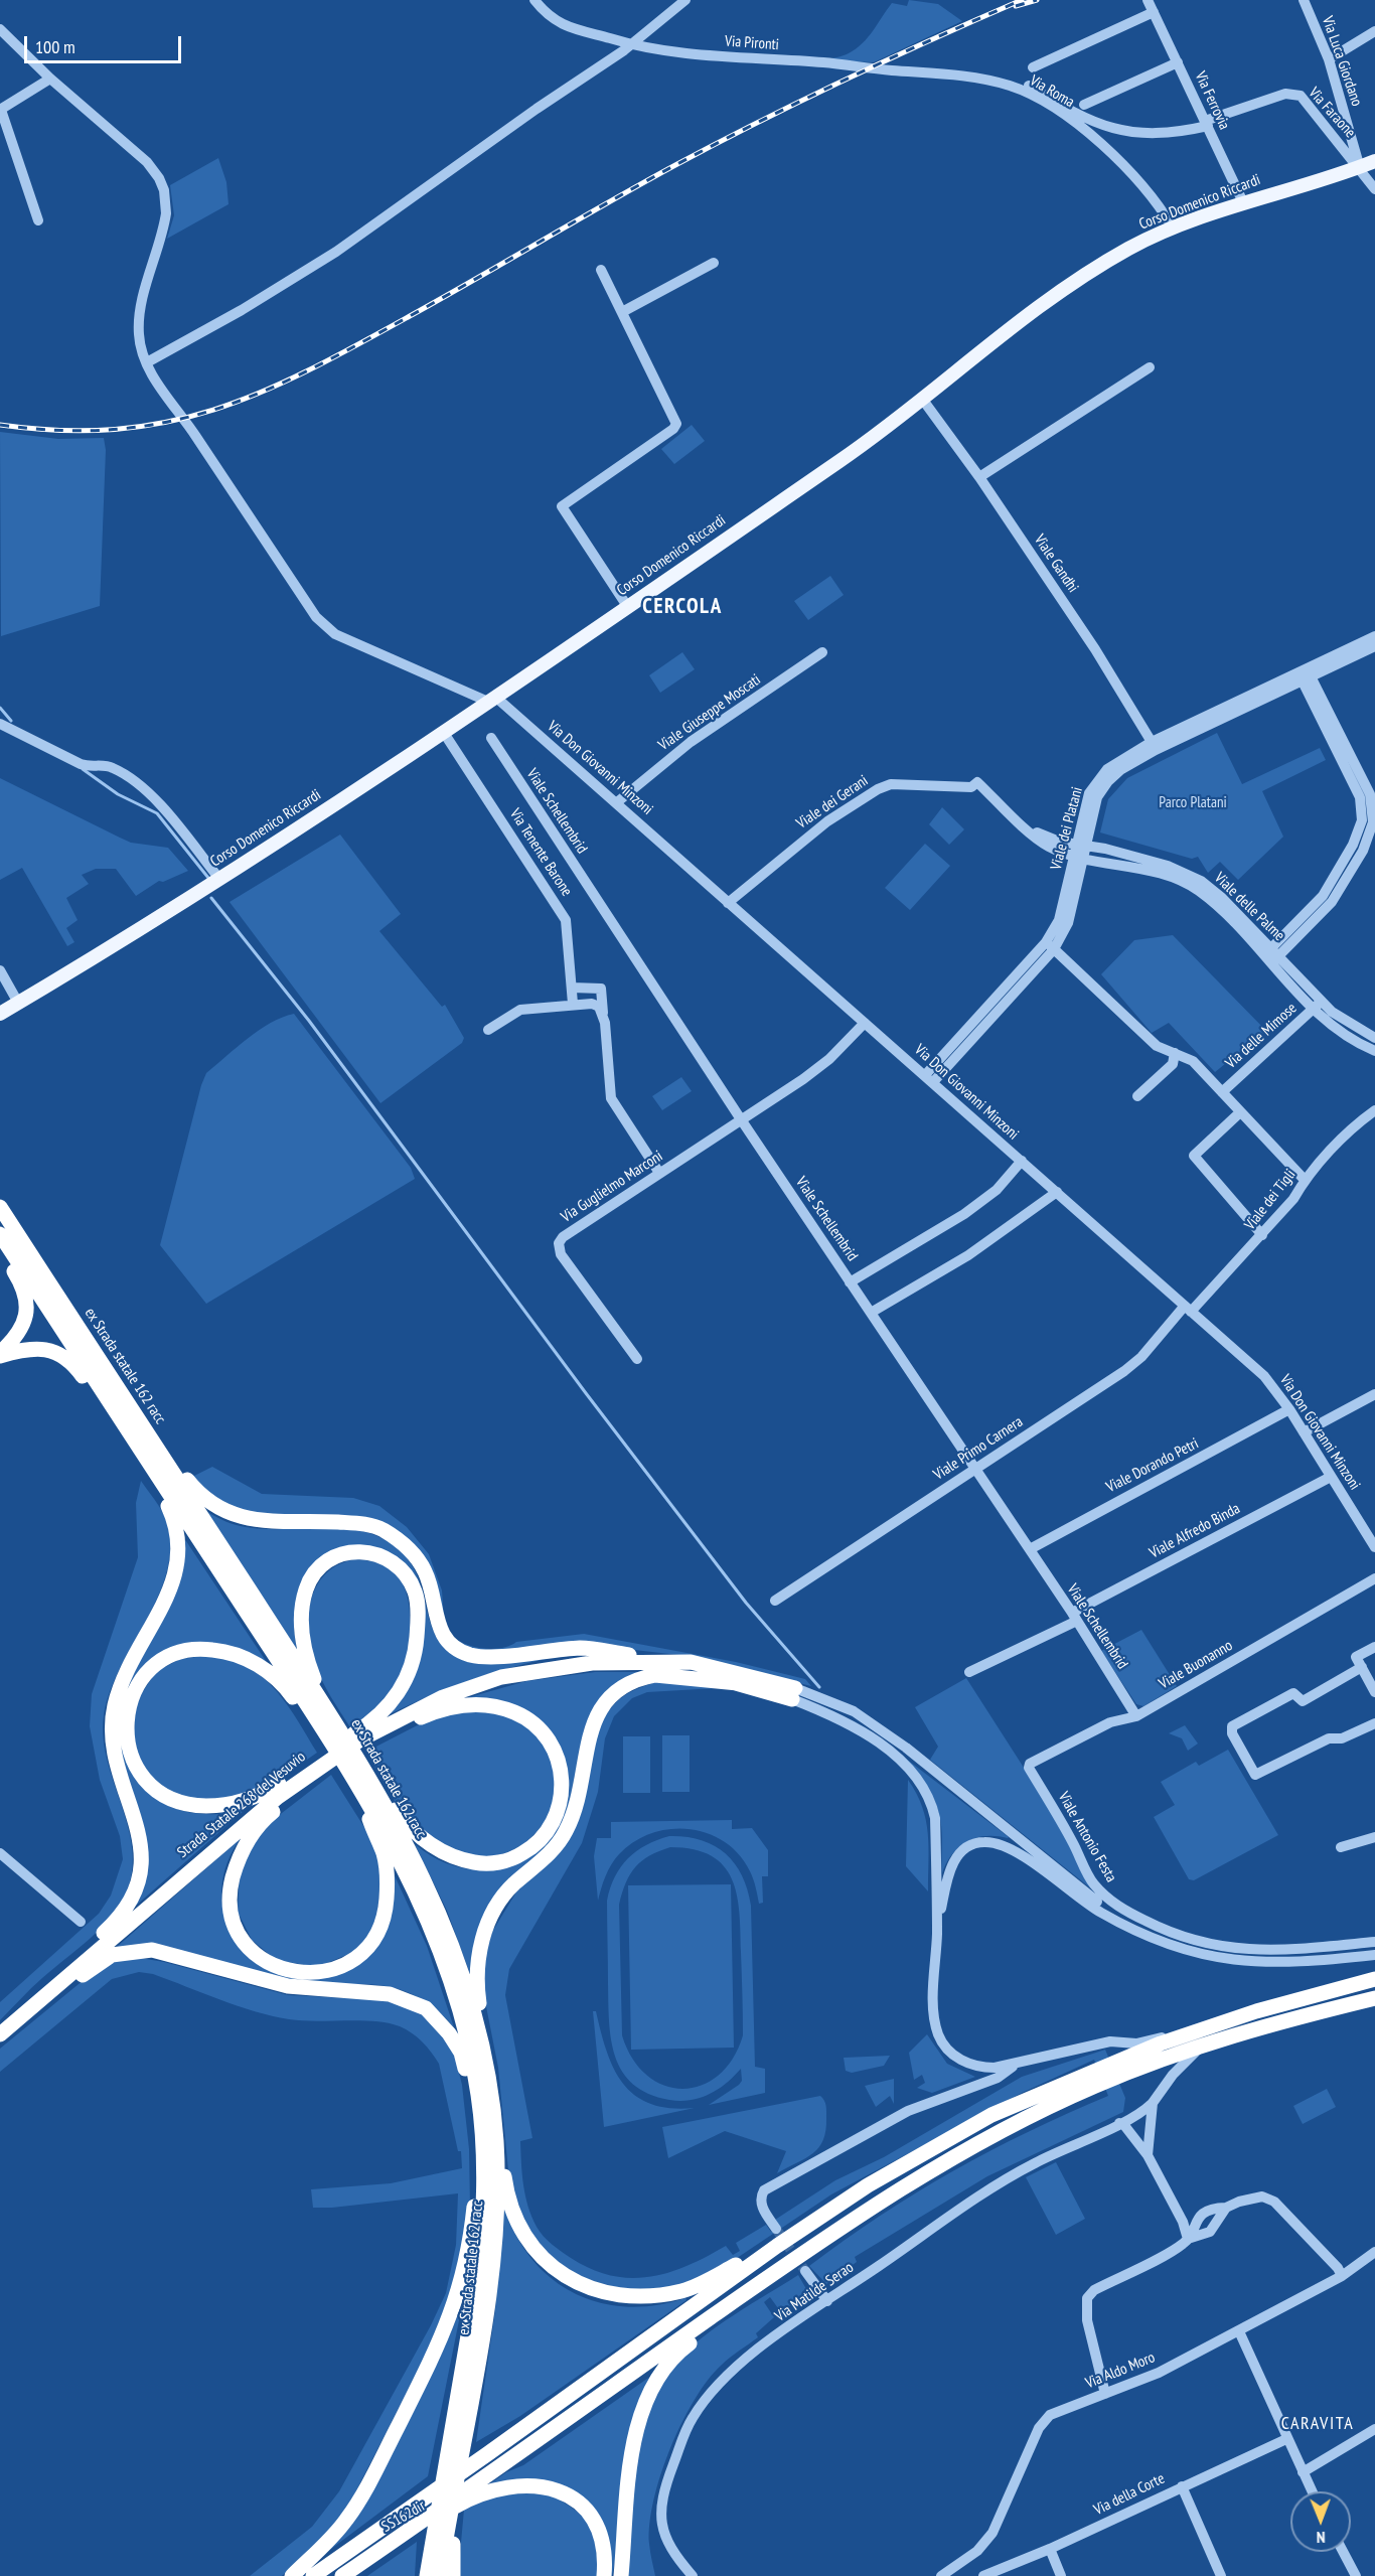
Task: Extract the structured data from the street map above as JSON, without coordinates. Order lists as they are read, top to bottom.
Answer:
{
  "streets": {
    "highway": ["ex Strada statale 162 racc", "Strada Statale 268 del Vesuvio", "SS162dir"],
    "main road": ["Corso Domenico Riccardi"],
    "street": [
      "Via Pironti",
      "Via Luca Giordano",
      "Via Roma",
      "Via Ferrovia",
      "Via Faraone",
      "Viale Gandhi",
      "Viale Giuseppe Moscati",
      "Via Don Giovanni Minzoni",
      "Viale dei Gerani",
      "Viale Schellembrid",
      "Viale dei Platani",
      "Via Tenente Barone",
      "Viale delle Palme",
      "Via delle Mimose",
      "Via Guglielmo Marconi",
      "Viale dei Tigli",
      "Viale Primo Carnera",
      "Viale Dorando Petri",
      "Viale Alfredo Binda",
      "Viale Buonanno",
      "Viale Antonio Festa",
      "Via Matilde Serao",
      "Via Aldo Moro",
      "Via della Corte"
    ]
  },
  "crossings": [
    ["Via Pironti", "Via Roma"],
    ["Via Luca Giordano", "Via Faraone"],
    ["Via Luca Giordano", "Corso Domenico Riccardi"],
    ["Via Roma", "Via Ferrovia"],
    ["Via Roma", "Corso Domenico Riccardi"],
    ["Via Ferrovia", "Via Faraone"],
    ["Via Ferrovia", "Corso Domenico Riccardi"],
    ["Via Faraone", "Corso Domenico Riccardi"],
    ["Corso Domenico Riccardi", "Viale Gandhi"],
    ["Corso Domenico Riccardi", "Via Don Giovanni Minzoni"],
    ["Corso Domenico Riccardi", "Via Tenente Barone"],
    ["Viale Gandhi", "Viale dei Platani"],
    ["Viale Giuseppe Moscati", "Via Don Giovanni Minzoni"],
    ["Via Don Giovanni Minzoni", "Viale dei Gerani"],
    ["Via Don Giovanni Minzoni", "Viale dei Platani"],
    ["Via Don Giovanni Minzoni", "Via Guglielmo Marconi"],
    ["Via Don Giovanni Minzoni", "Viale dei Tigli"],
    ["Via Don Giovanni Minzoni", "Viale Primo Carnera"],
    ["Via Don Giovanni Minzoni", "Viale Dorando Petri"],
    ["Via Don Giovanni Minzoni", "Viale Alfredo Binda"],
    ["Viale dei Gerani", "Viale dei Platani"],
    ["Viale dei Gerani", "Viale delle Palme"],
    ["Viale Schellembrid", "Via Guglielmo Marconi"],
    ["Viale Schellembrid", "Viale Primo Carnera"],
    ["Viale Schellembrid", "Viale Dorando Petri"],
    ["Viale Schellembrid", "Viale Alfredo Binda"],
    ["Viale Schellembrid", "Viale Buonanno"],
    ["Viale dei Platani", "Viale delle Palme"],
    ["Viale delle Palme", "Via delle Mimose"],
    ["Viale dei Tigli", "Viale Primo Carnera"],
    ["Viale Buonanno", "Viale Antonio Festa"]
  ],
  "districts": ["CERCOLA", "CARAVITA"],
  "parks": ["Parco Platani"],
  "scale_bar": "100 m",
  "north": "bottom"
}
